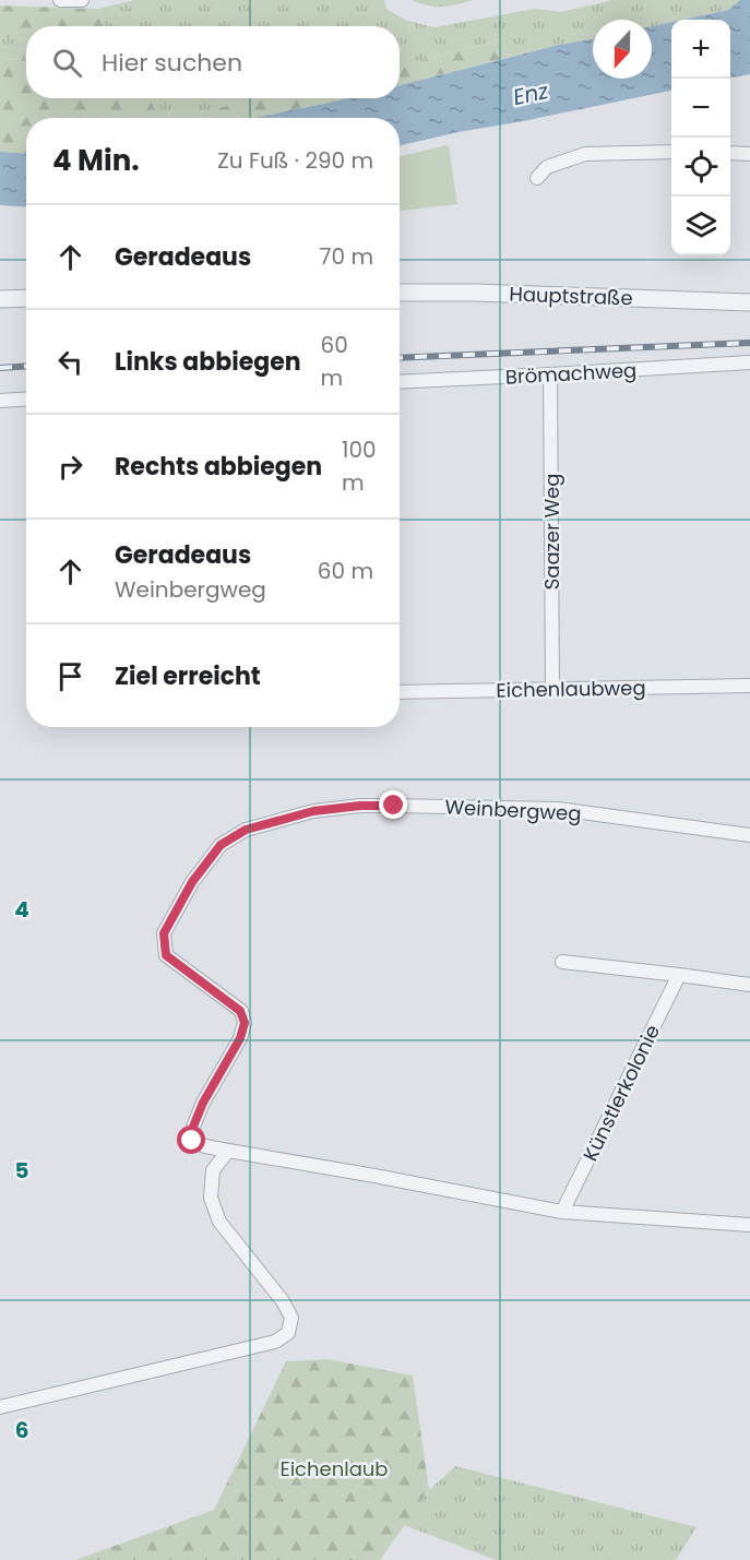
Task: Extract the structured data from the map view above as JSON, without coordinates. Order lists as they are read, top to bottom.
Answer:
{
  "streets": {
    "street": [
      "Hauptstraße",
      "Brömachweg",
      "Saazer Weg",
      "Eichenlaubweg",
      "Weinbergweg",
      "Künstlerkolonie"
    ]
  },
  "crossings": [
    ["Brömachweg", "Saazer Weg"],
    ["Saazer Weg", "Eichenlaubweg"]
  ],
  "water": ["Enz"],
  "parks": ["Eichenlaub"],
  "north": "bottom",
  "page": {
    "map_buttons": ["+", "−"],
    "search": "Hier suchen",
    "heading": ["4 Min.", "Zu Fuß · 290 m"],
    "list": [
      ["Geradeaus", "70 m"],
      ["Links abbiegen", "60 m"],
      ["Rechts abbiegen", "100 m"],
      ["Geradeaus", "Weinbergweg", "60 m"],
      "Ziel erreicht"
    ]
  },
  "grid": {
    "rows": ["4", "5", "6"]
  }
}
